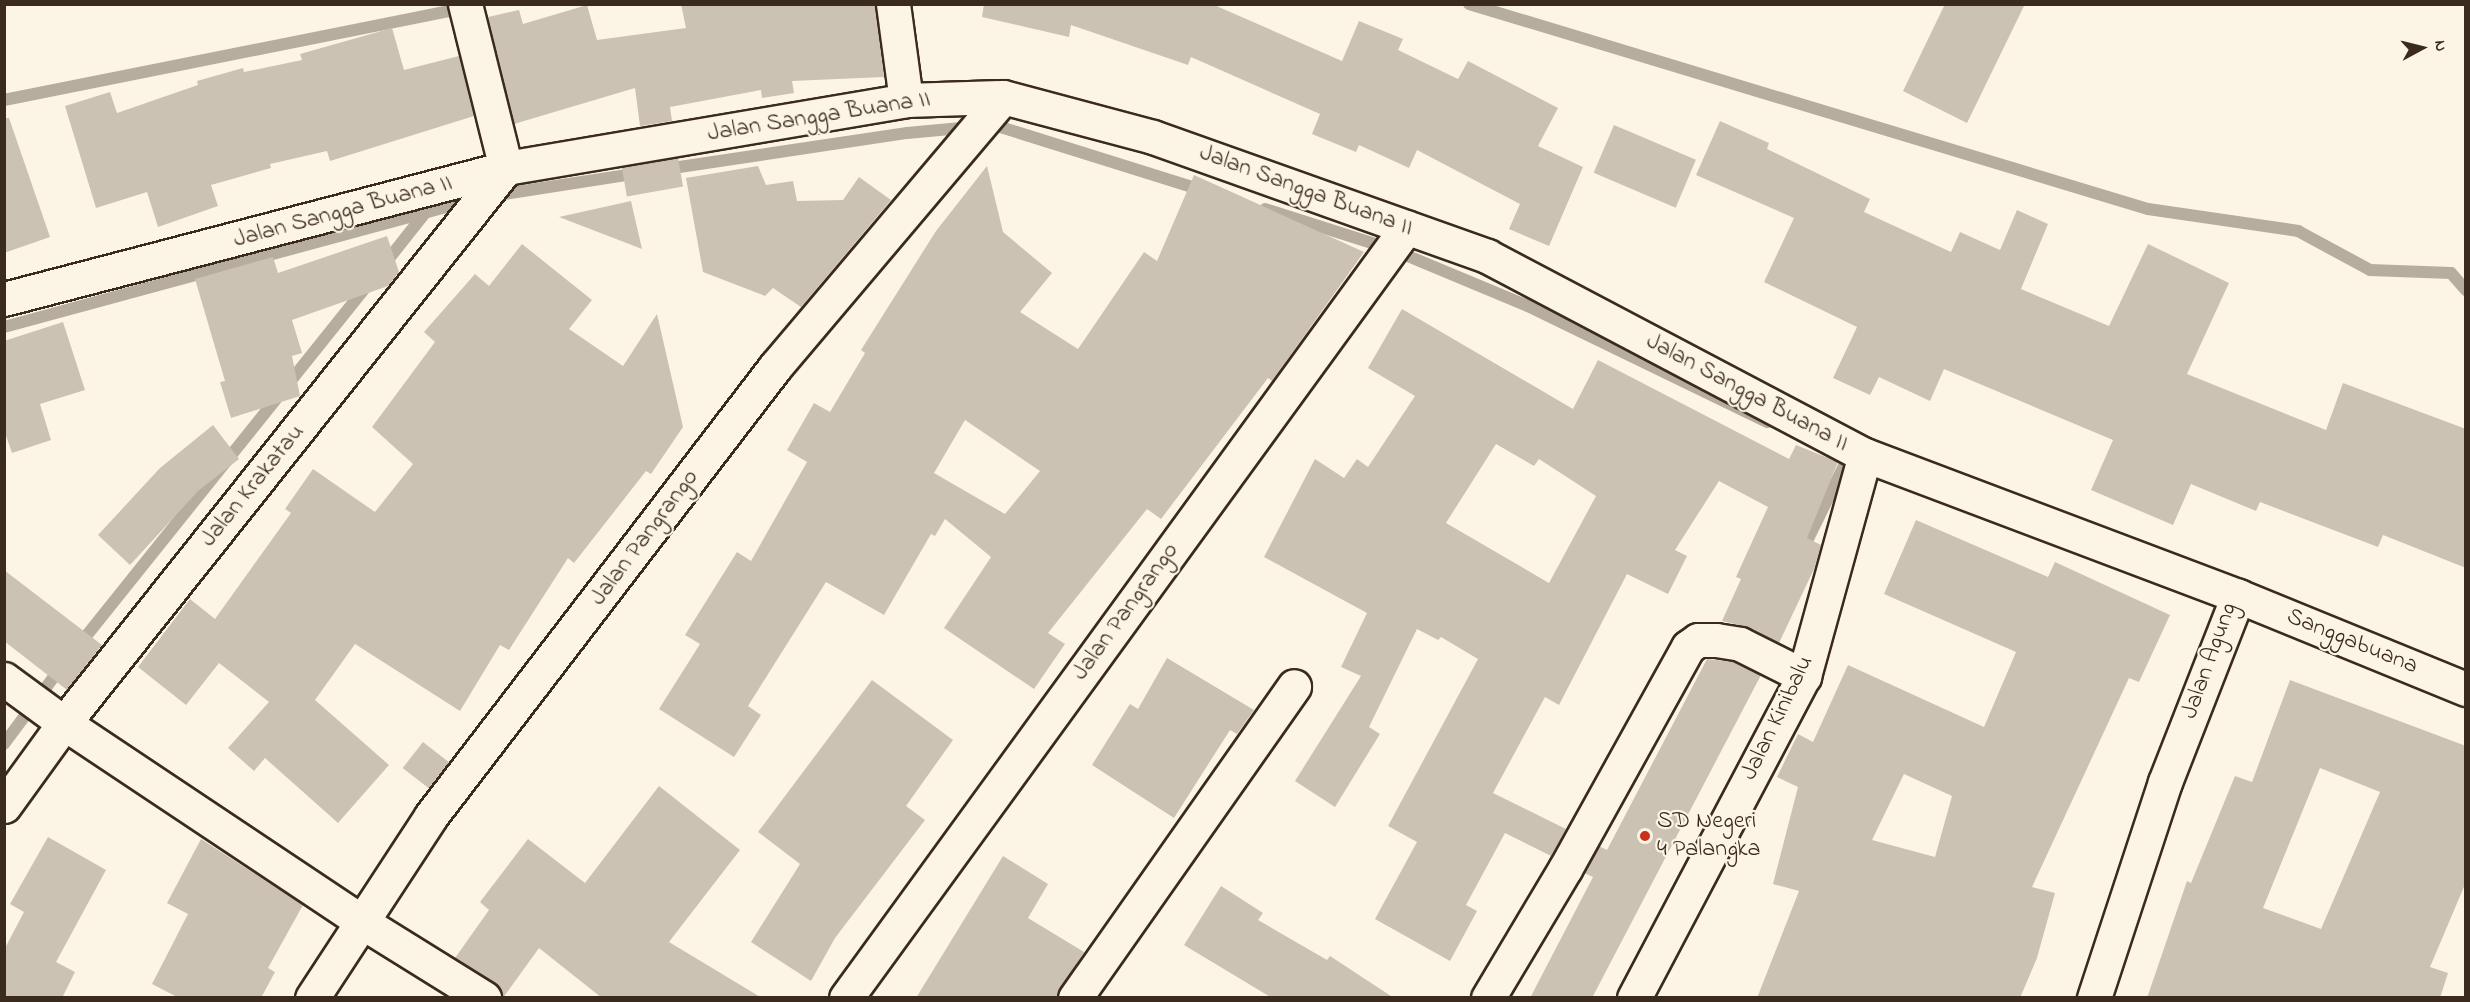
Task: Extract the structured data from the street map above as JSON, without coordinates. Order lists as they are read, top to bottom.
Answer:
{
  "streets": {
    "street": [
      "Jalan Sangga Buana II",
      "Jalan Krakatau",
      "Jalan Pangrango",
      "Sanggabuana",
      "Jalan Agung",
      "Jalan Kinibalu"
    ]
  },
  "crossings": [
    ["Jalan Sangga Buana II", "Jalan Krakatau"],
    ["Jalan Sangga Buana II", "Jalan Pangrango"],
    ["Jalan Sangga Buana II", "Jalan Agung"],
    ["Jalan Sangga Buana II", "Jalan Kinibalu"],
    ["Sanggabuana", "Jalan Agung"],
    ["Jalan Agung", "Jalan Kinibalu"]
  ],
  "places": ["SD Negeri 4 Palangka"],
  "north": "right"
}
